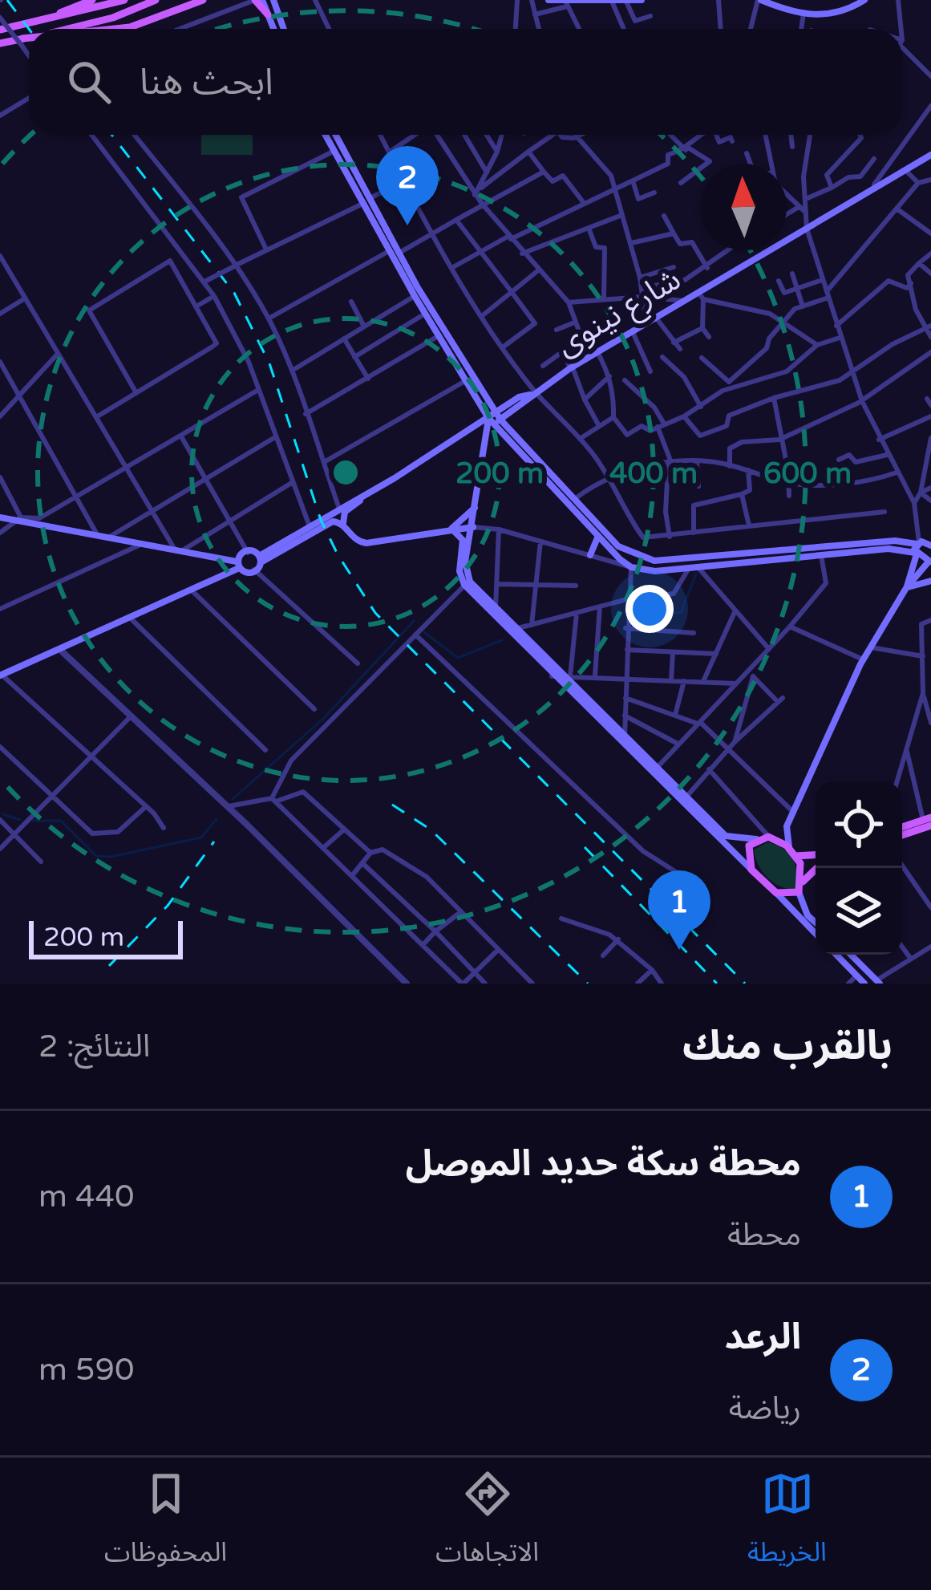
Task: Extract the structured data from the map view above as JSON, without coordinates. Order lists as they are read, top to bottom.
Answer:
{
  "streets": {
    "main road": ["شارع نينوى"]
  },
  "scale_bar": "200 m",
  "north": "top",
  "page": {
    "search": "ابحث هنا",
    "pins": ["2", "1"],
    "scale": "200 m",
    "heading": ["بالقرب منك", "النتائج: 2"],
    "list": [
      {
        "mark": "1",
        "name": "محطة سكة حديد الموصل",
        "note": "محطة",
        "value": "440 m"
      },
      {
        "mark": "2",
        "name": "الرعد",
        "note": "رياضة",
        "value": "590 m"
      }
    ],
    "nav": ["الخريطة", "الاتجاهات", "المحفوظات"]
  },
  "rings": ["200 m", "400 m", "600 m"]
}
